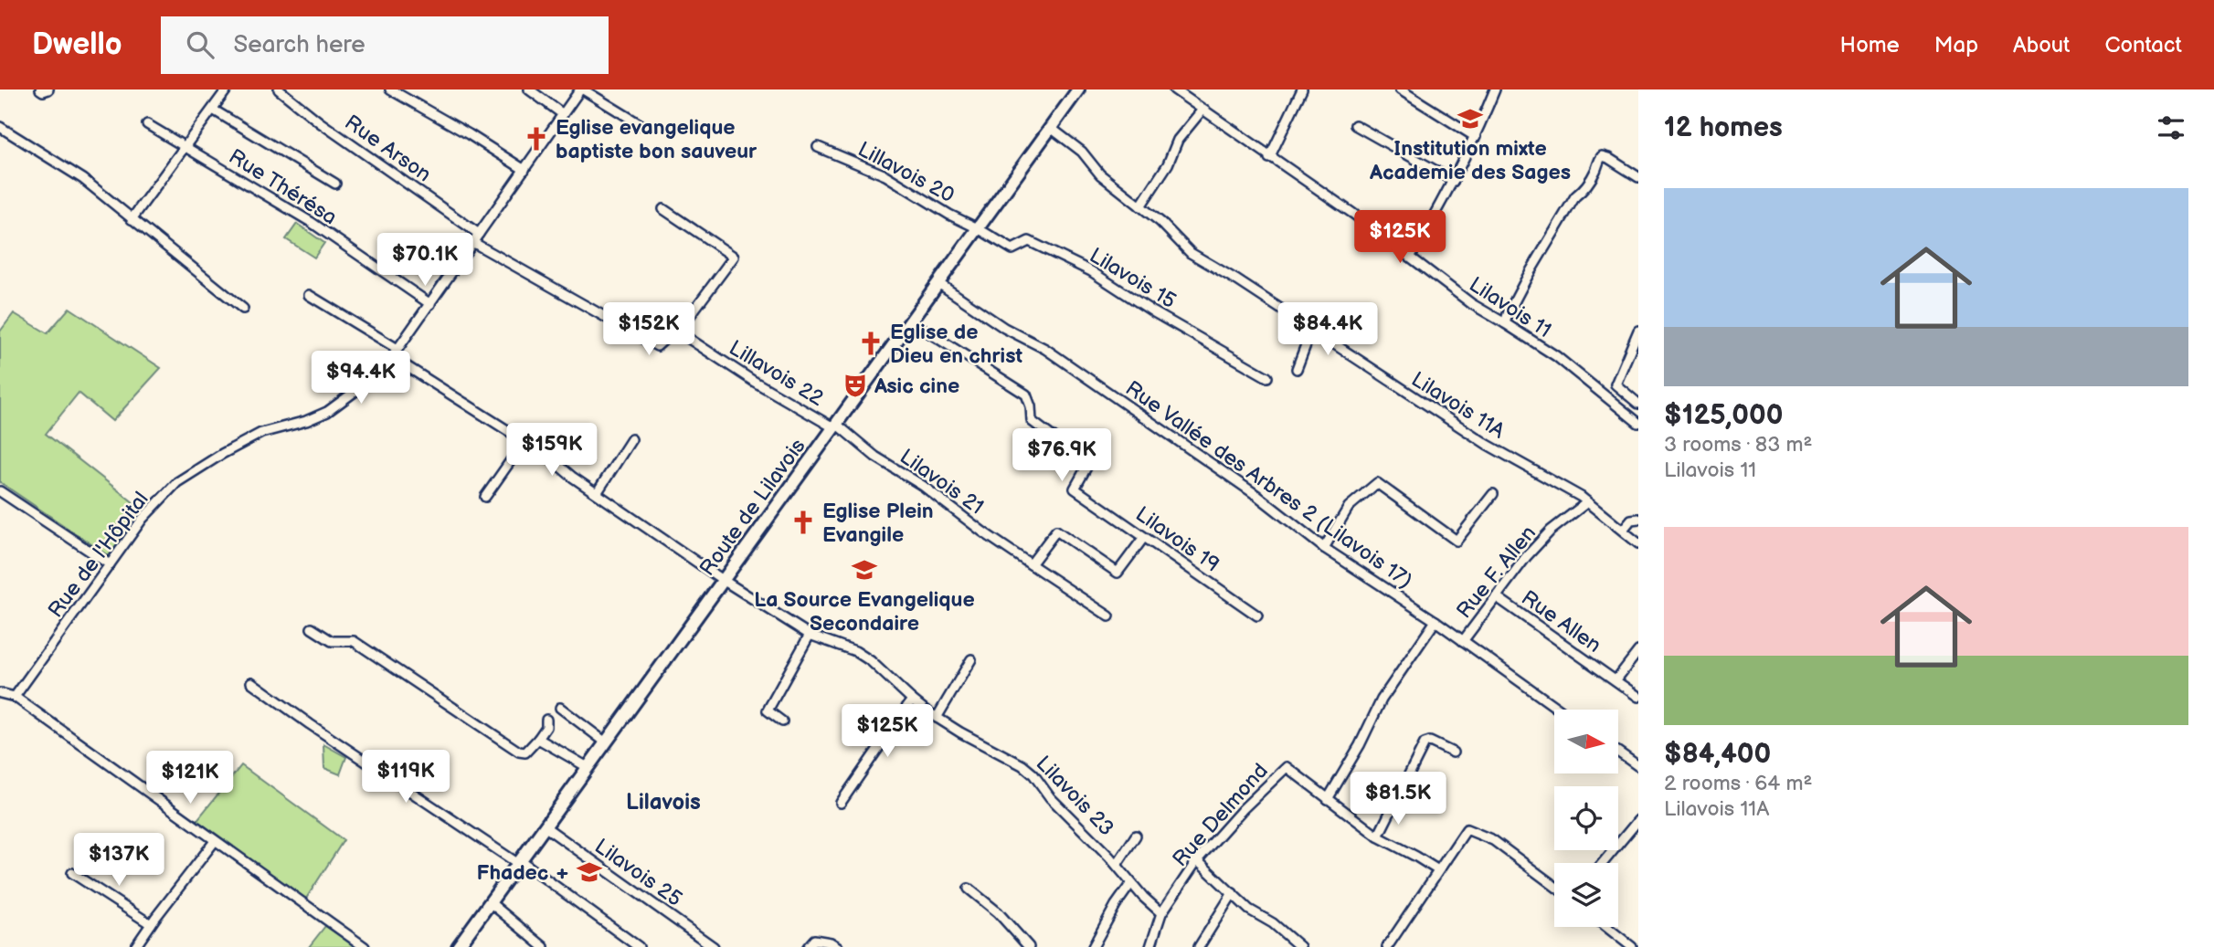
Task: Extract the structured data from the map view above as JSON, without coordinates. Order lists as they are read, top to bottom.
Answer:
{
  "streets": {
    "main road": ["Route de Lilavois"],
    "street": [
      "Rue Arson",
      "Lillavois 20",
      "Rue Thérésa",
      "Lilavois 15",
      "Lilavois 11",
      "Lillavois 22",
      "Lilavois 11A",
      "Lilavois 21",
      "Rue Vallée des Arbres 2 (Lilavois 17)",
      "Lilavois 19",
      "Rue de l'Hôpital",
      "Rue F. Allen",
      "Rue Allen",
      "Lilavois 23",
      "Rue Delmond",
      "Lilavois 25"
    ]
  },
  "crossings": [
    ["Rue Arson", "Rue de l'Hôpital"],
    ["Lillavois 20", "Lilavois 15"],
    ["Lillavois 20", "Route de Lilavois"],
    ["Rue Thérésa", "Rue de l'Hôpital"],
    ["Lilavois 15", "Route de Lilavois"],
    ["Lillavois 22", "Lilavois 21"],
    ["Lillavois 22", "Route de Lilavois"],
    ["Lilavois 11A", "Route de Lilavois"],
    ["Lilavois 11A", "Rue F. Allen"],
    ["Lilavois 21", "Route de Lilavois"],
    ["Rue Vallée des Arbres 2 (Lilavois 17)", "Route de Lilavois"],
    ["Rue Vallée des Arbres 2 (Lilavois 17)", "Rue F. Allen"],
    ["Route de Lilavois", "Lilavois 19"],
    ["Route de Lilavois", "Lilavois 23"],
    ["Route de Lilavois", "Lilavois 25"],
    ["Rue de l'Hôpital", "Lilavois 23"],
    ["Rue F. Allen", "Rue Allen"],
    ["Lilavois 23", "Rue Delmond"]
  ],
  "districts": ["Lilavois"],
  "places": {
    "school or university": ["Institution mixte Academie des Sages", "La Source Evangelique Secondaire", "Fhadec +"],
    "church": ["Eglise evangelique baptiste bon sauveur", "Eglise de Dieu en christ", "Eglise Plein Evangile"],
    "theatre": ["Asic cine"]
  },
  "north": "right",
  "page": {
    "header": "Dwello",
    "search": "Search here",
    "nav": [
      "Home",
      "Map",
      "About",
      "Contact"
    ],
    "heading": "12 homes",
    "list": [
      {
        "name": "$125,000",
        "note": "3 rooms · 83 m² · Lilavois 11"
      },
      {
        "name": "$84,400",
        "note": "2 rooms · 64 m² · Lilavois 11A"
      }
    ],
    "price": [
      "$125K",
      "$70.1K",
      "$152K",
      "$84.4K",
      "$94.4K",
      "$159K",
      "$76.9K",
      "$125K",
      "$119K",
      "$121K",
      "$81.5K",
      "$137K"
    ]
  }
}
